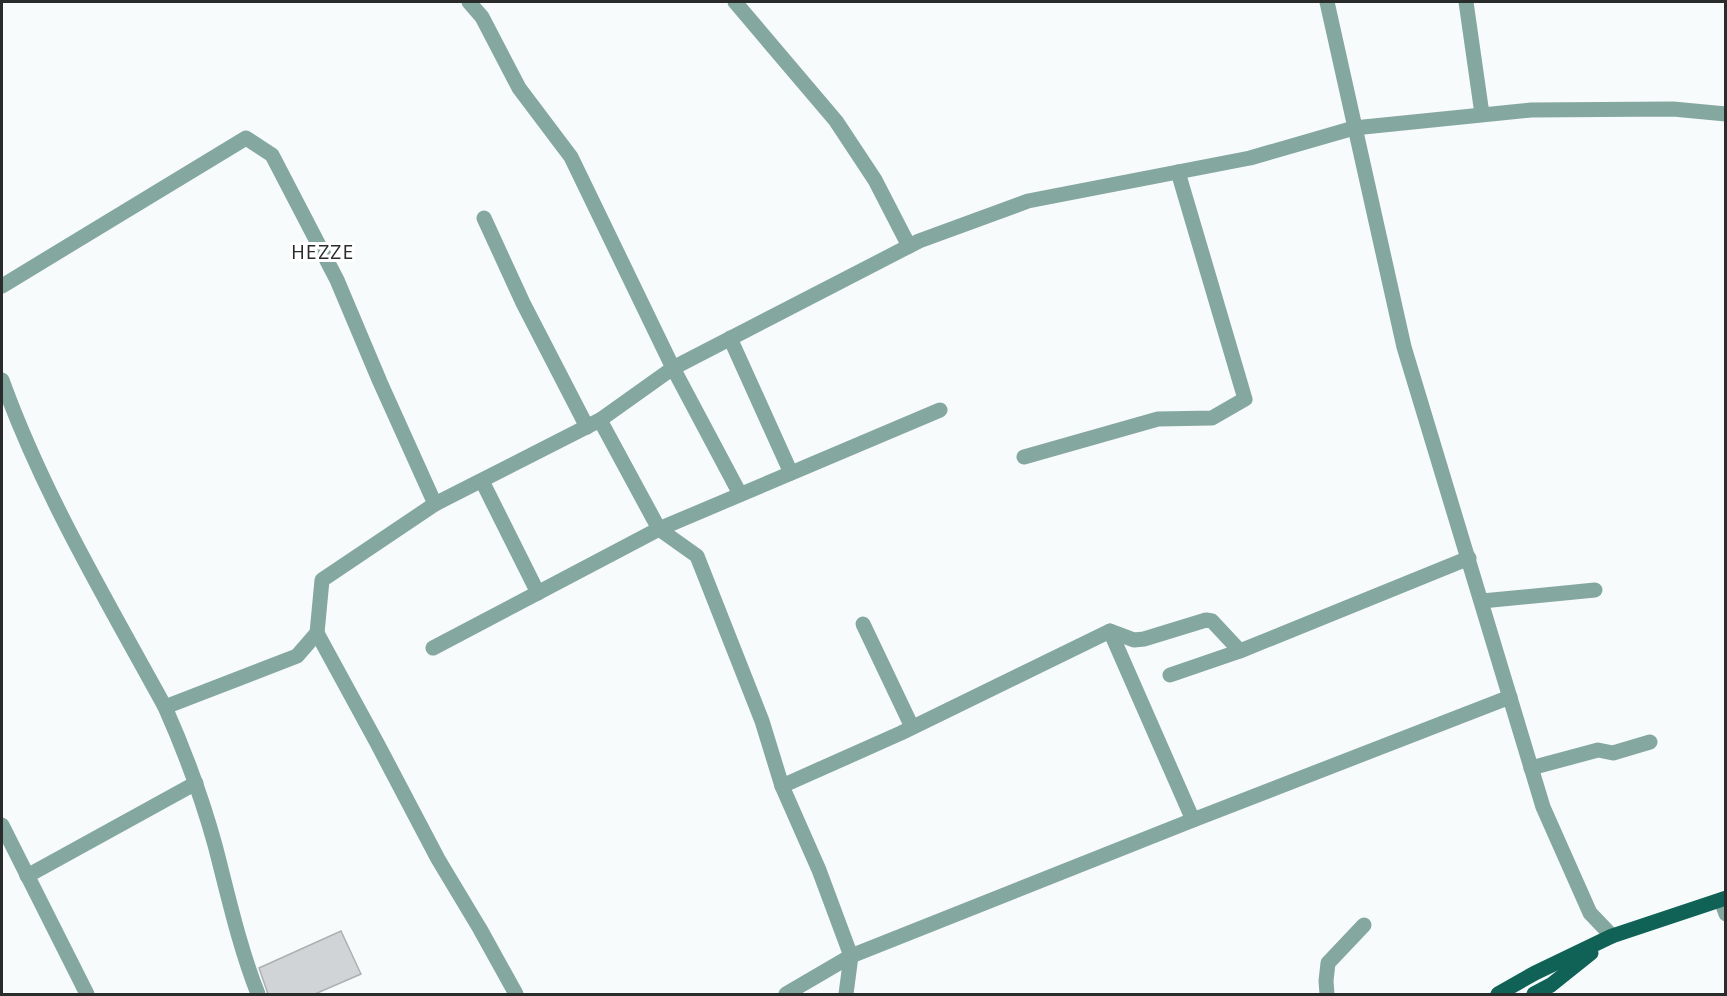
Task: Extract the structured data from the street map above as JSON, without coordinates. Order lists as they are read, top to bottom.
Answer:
{
  "districts": ["HEZZE"]
}
